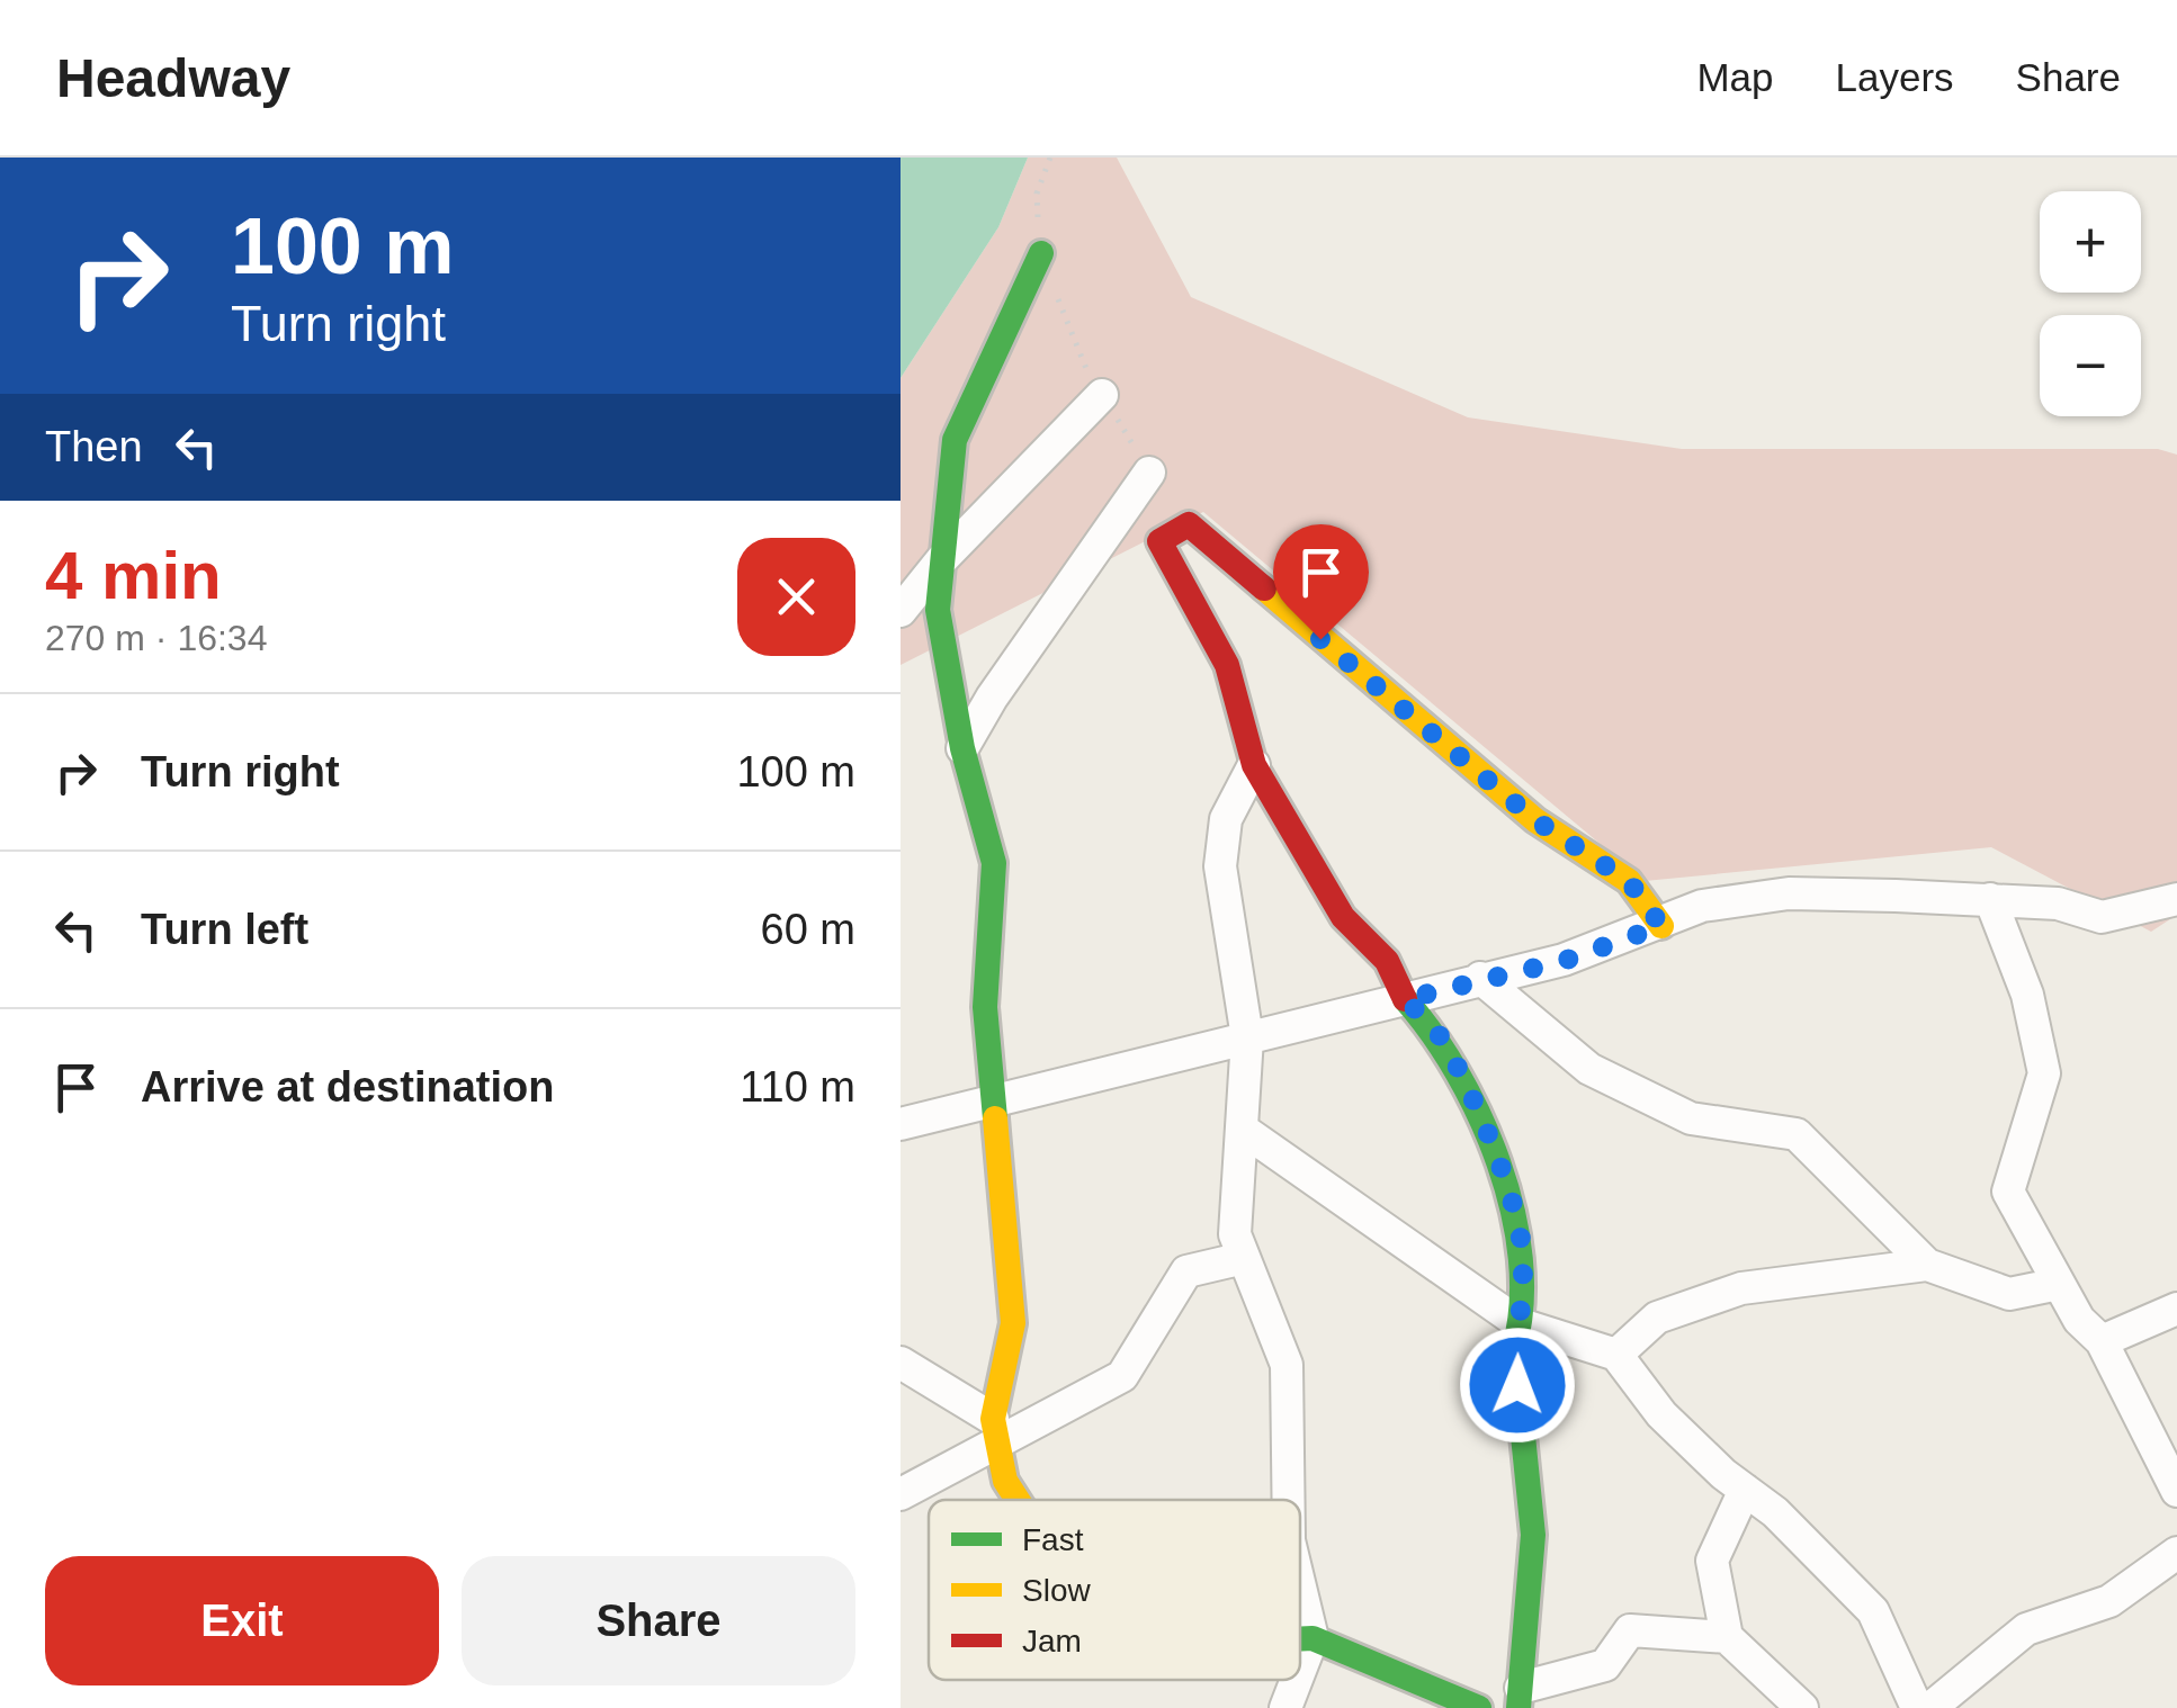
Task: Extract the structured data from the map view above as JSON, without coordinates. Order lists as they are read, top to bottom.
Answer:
{
  "legend": ["Fast", "Slow", "Jam"],
  "page": {
    "header": "Headway",
    "nav": ["Map", "Layers", "Share"],
    "turn": ["100 m", "Turn right"],
    "map_buttons": ["+", "−"],
    "then": "Then",
    "heading": ["4 min", "270 m · 16:34"],
    "list": [
      {
        "name": "Turn right",
        "value": "100 m"
      },
      {
        "name": "Turn left",
        "value": "60 m"
      },
      {
        "name": "Arrive at destination",
        "value": "110 m"
      }
    ],
    "buttons": ["Exit", "Share"]
  }
}
